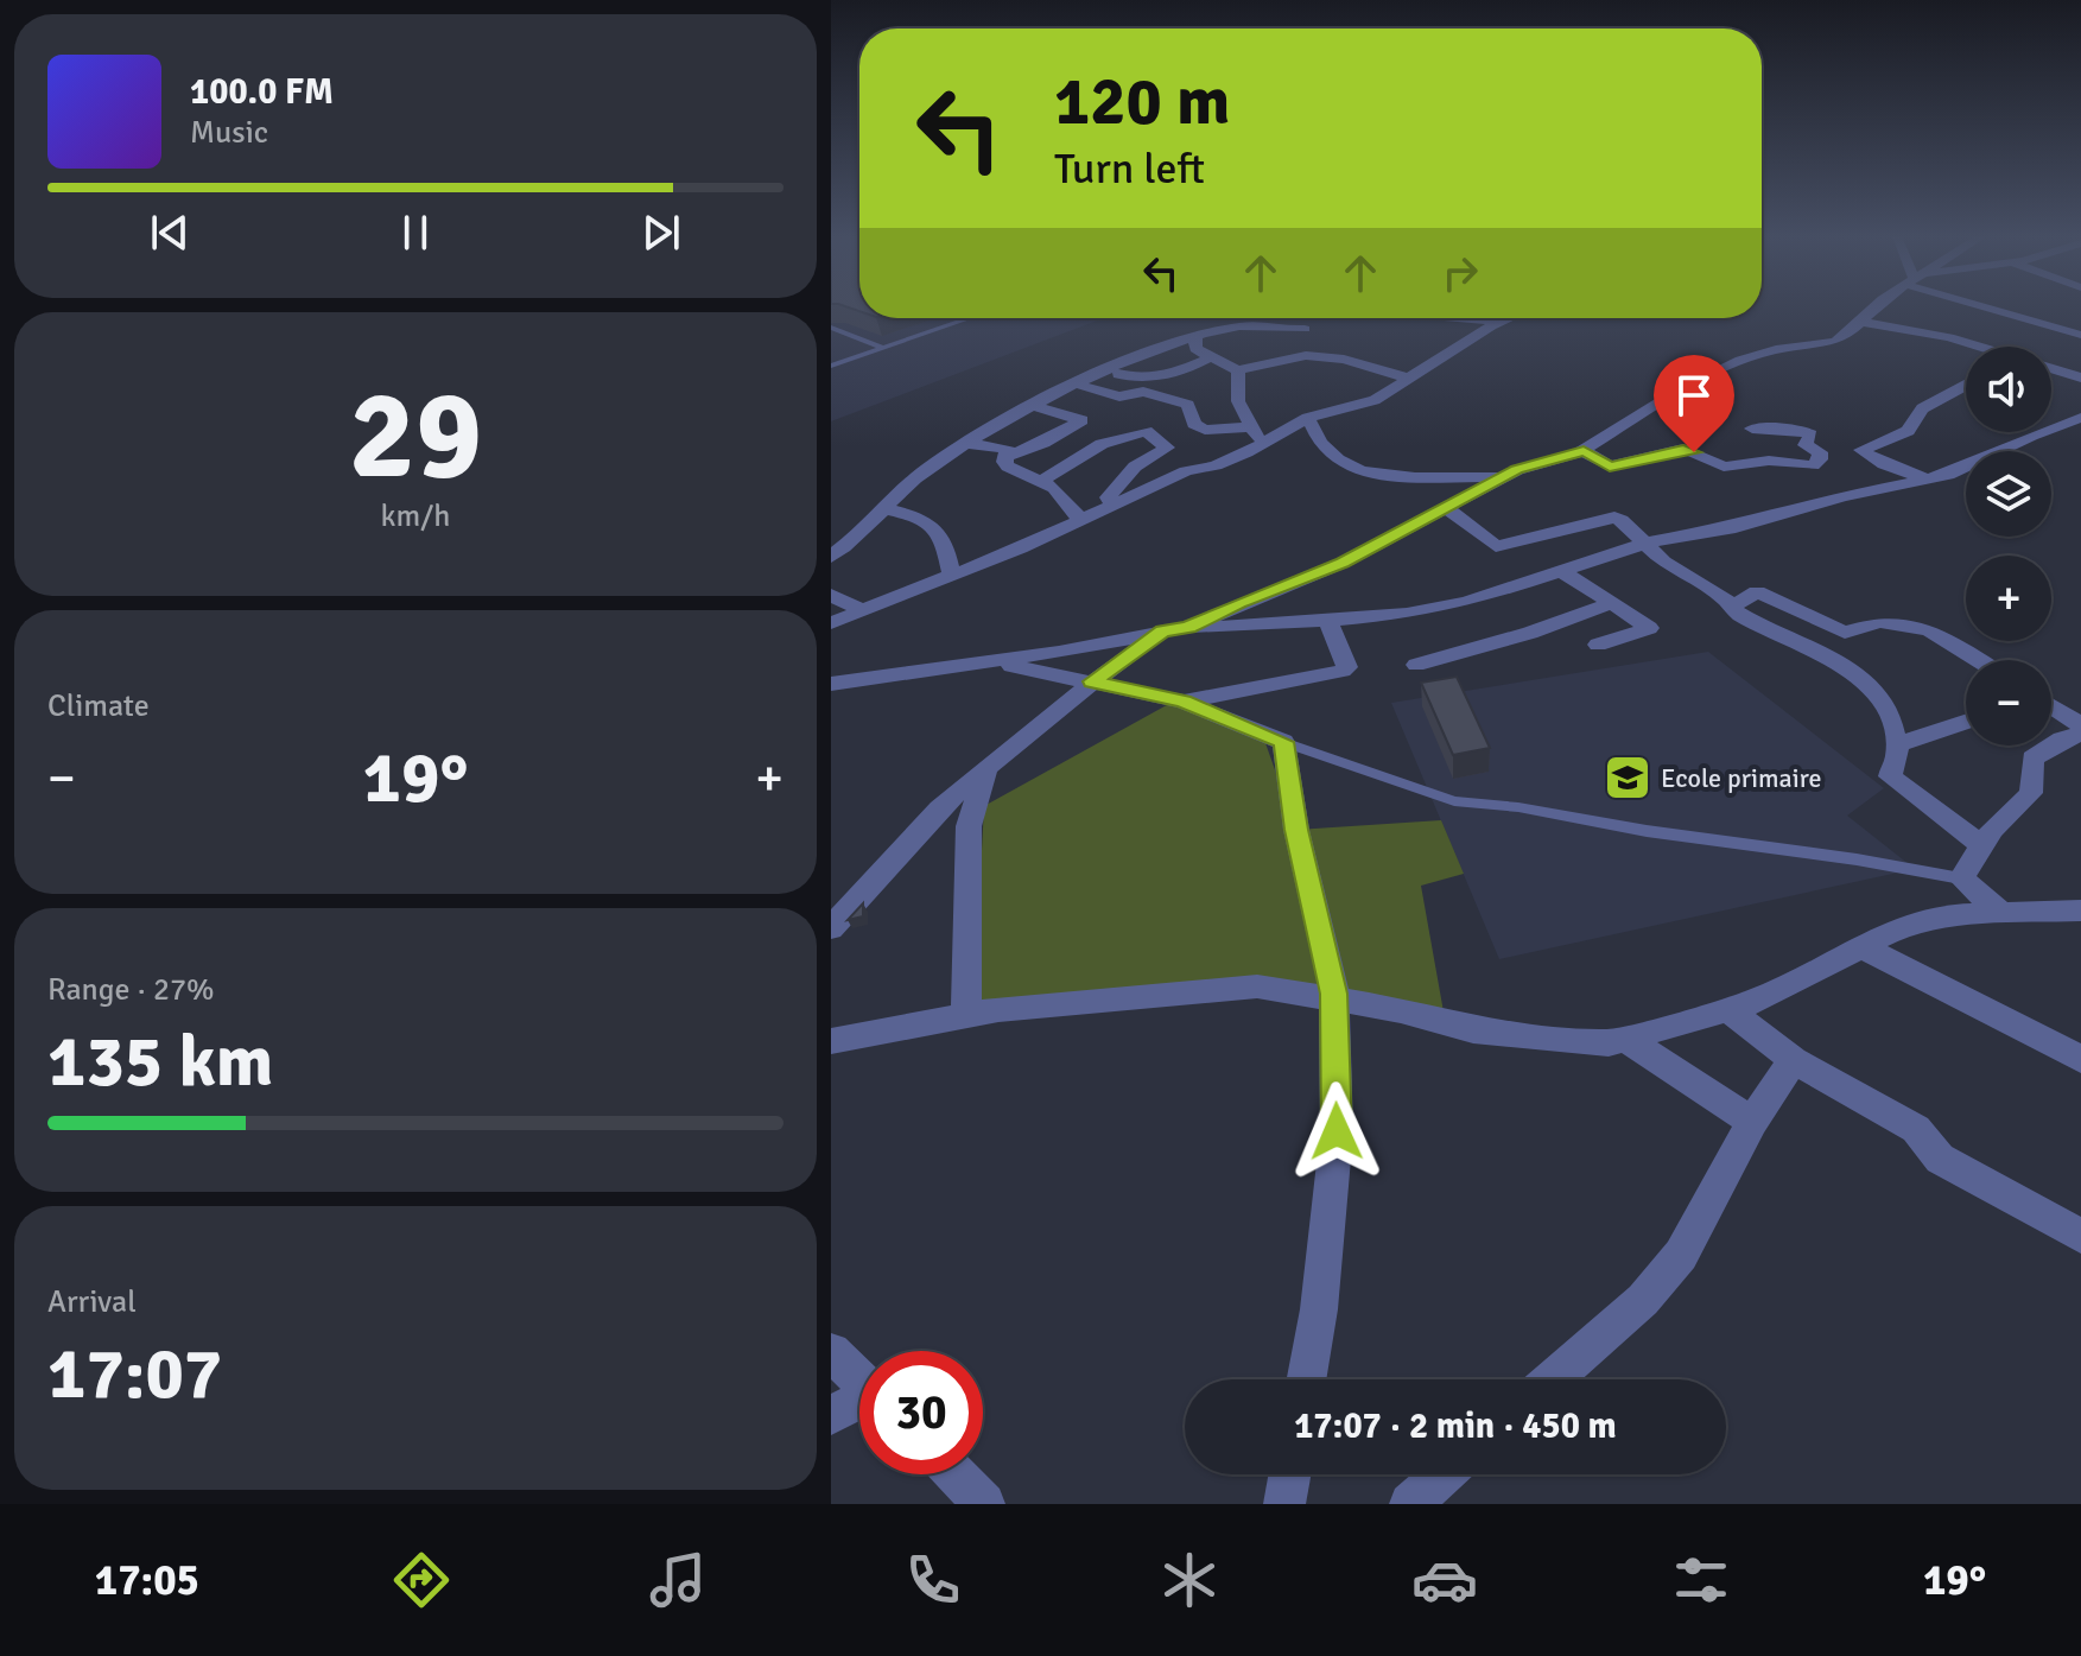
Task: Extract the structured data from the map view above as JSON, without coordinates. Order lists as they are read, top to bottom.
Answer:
{
  "places": {
    "school or university": ["Ecole primaire"]
  },
  "page": {
    "turn": ["120 m", "Turn left"],
    "song": ["100.0 FM", "Music"],
    "tile": [
      ["29", "km/h"],
      "Climate",
      ["Range · 27%", "135 km"],
      ["Arrival", "17:07"]
    ],
    "map_buttons": ["+", "−"],
    "heat": ["−", "19°", "+"],
    "limit": "30",
    "trip": "17:07 · 2 min · 450 m",
    "tabs": ["17:05", "19°"]
  }
}
